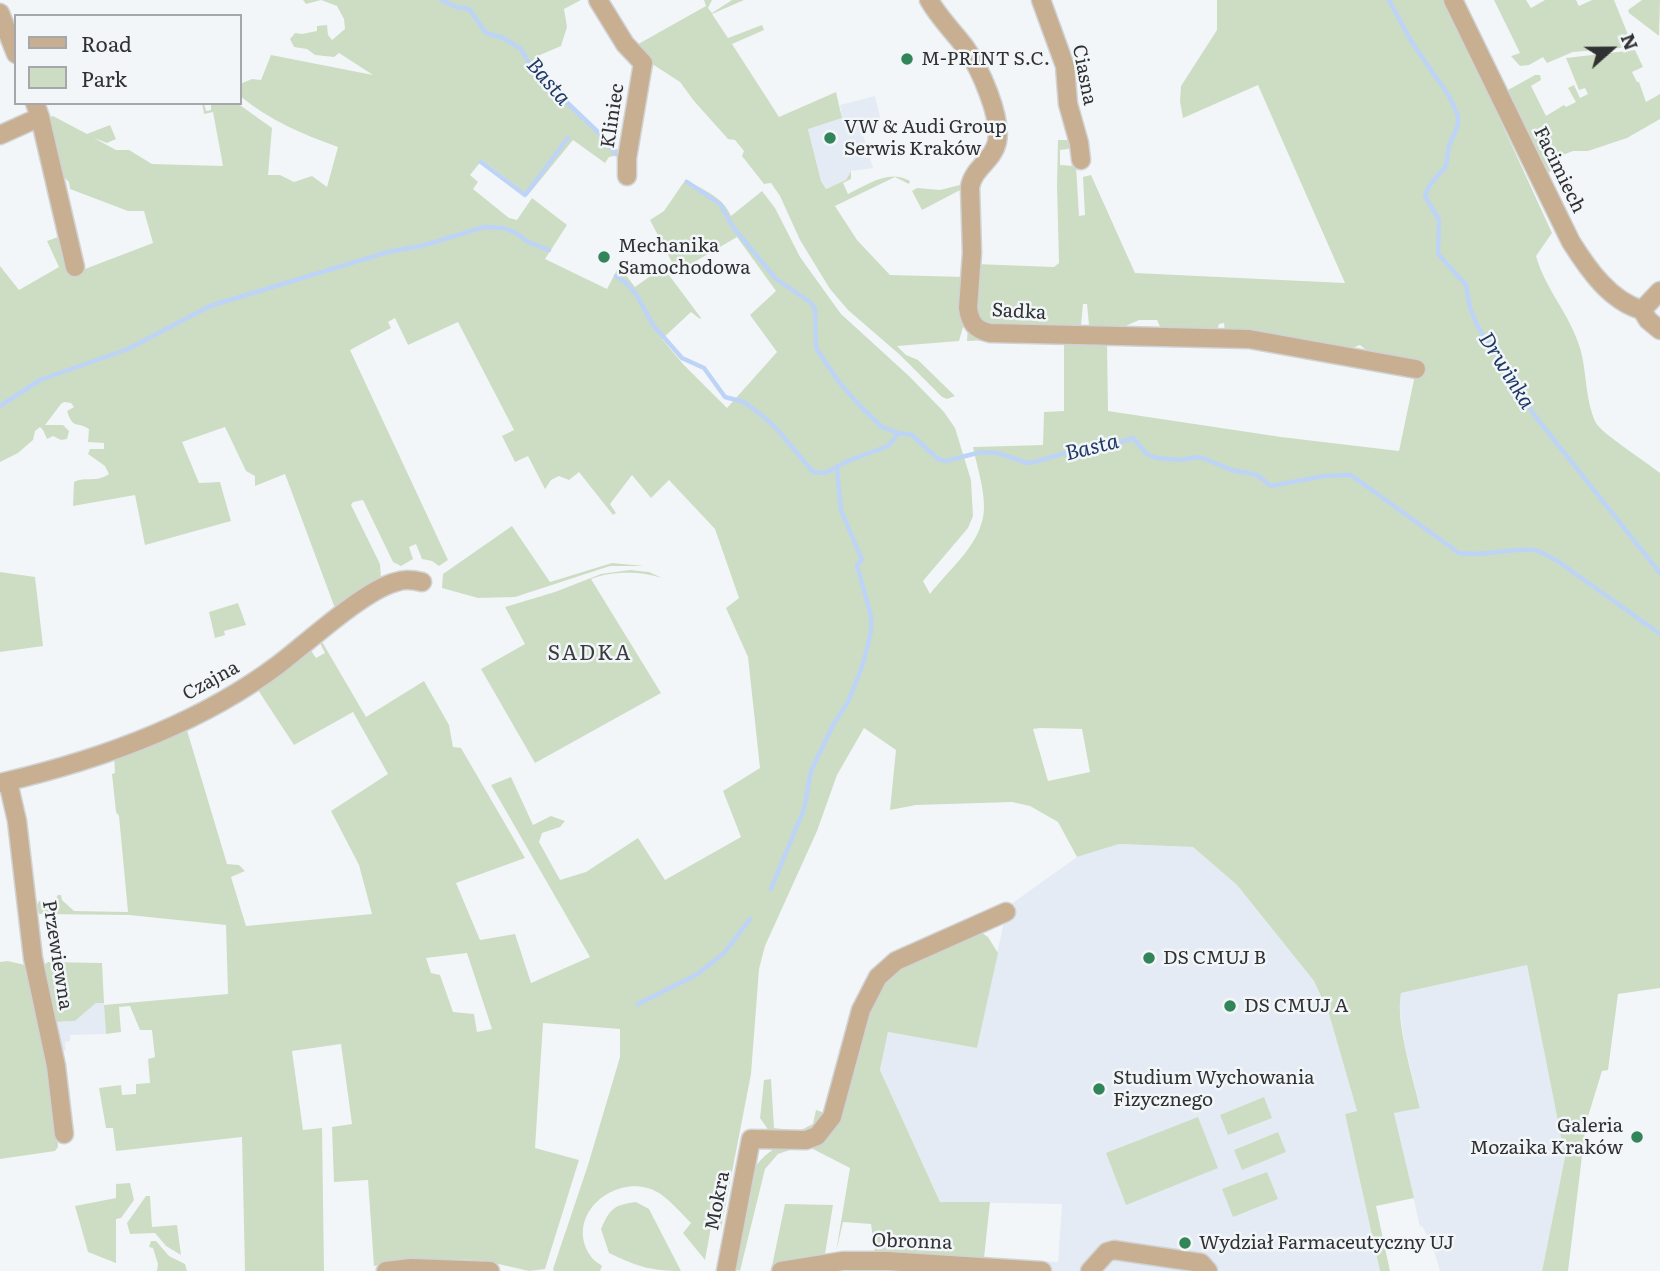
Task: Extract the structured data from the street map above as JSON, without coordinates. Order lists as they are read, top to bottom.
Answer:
{
  "streets": {
    "street": [
      "Ciasna",
      "Kliniec",
      "Facimiech",
      "Sadka",
      "Czajna",
      "Przewiewna",
      "Mokra",
      "Obronna"
    ]
  },
  "crossings": [
    ["Czajna", "Przewiewna"]
  ],
  "districts": ["SADKA"],
  "water": ["Basta", "Drwinka"],
  "places": [
    "M-PRINT S.C.",
    "VW & Audi Group Serwis Kraków",
    "Mechanika Samochodowa",
    "DS CMUJ B",
    "DS CMUJ A",
    "Studium Wychowania Fizycznego",
    "Galeria Mozaika Kraków",
    "Wydział Farmaceutyczny UJ"
  ],
  "legend": ["Road", "Park"],
  "north": "right"
}
